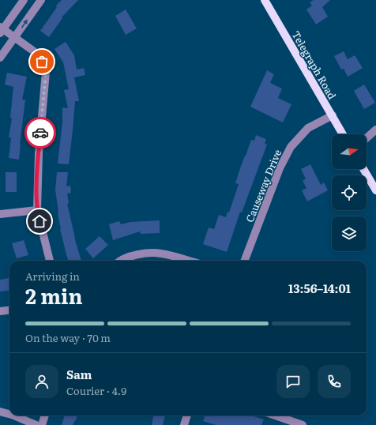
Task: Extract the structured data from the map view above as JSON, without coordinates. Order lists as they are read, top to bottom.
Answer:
{
  "streets": {
    "main road": ["Telegraph Road"],
    "street": ["Causeway Drive"]
  },
  "crossings": [
    ["Telegraph Road", "Causeway Drive"]
  ],
  "north": "right",
  "page": {
    "heading": ["2 min", "Arriving in", "13:56–14:01"],
    "panel": ["Sam", "Courier · 4.9"],
    "bar": "On the way · 70 m"
  }
}
